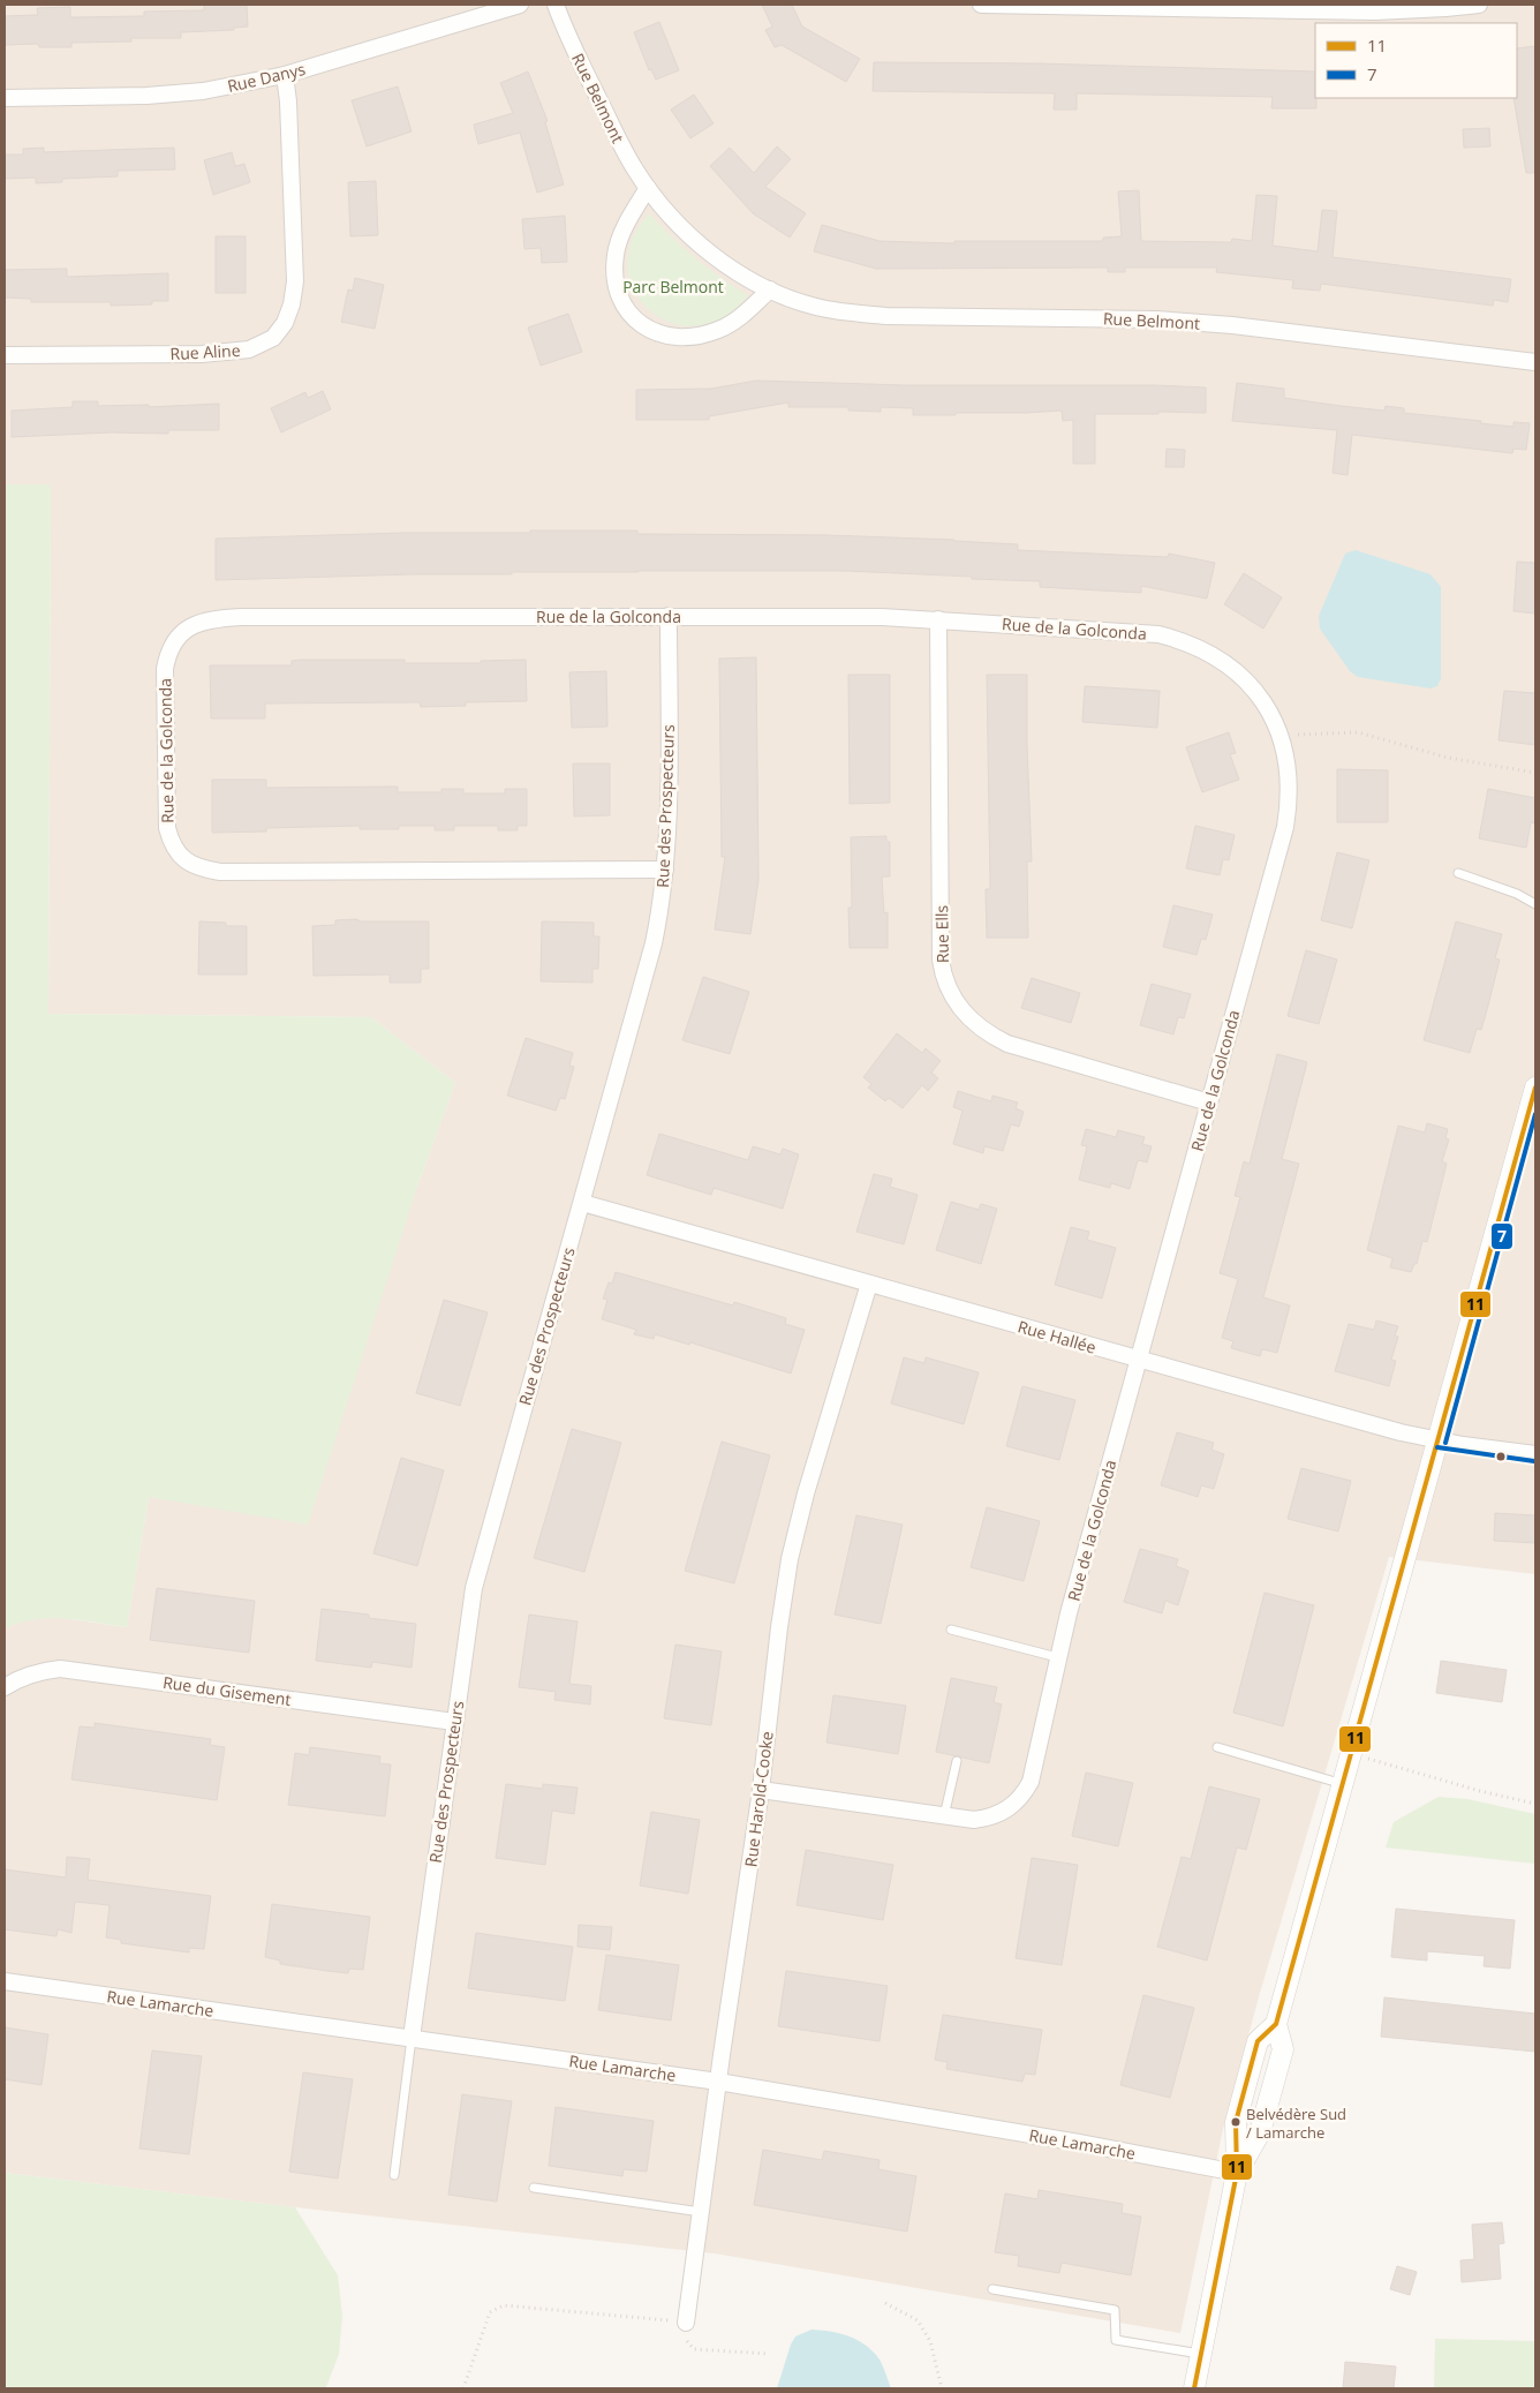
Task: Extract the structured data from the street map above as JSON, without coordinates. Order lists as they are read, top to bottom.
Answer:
{
  "streets": {
    "street": [
      "Rue Danys",
      "Rue Belmont",
      "Rue Aline",
      "Rue de la Golconda",
      "Rue des Prospecteurs",
      "Rue Ells",
      "Rue Hallée",
      "Rue du Gisement",
      "Rue Harold-Cooke",
      "Rue Lamarche"
    ]
  },
  "crossings": [
    ["Rue Danys", "Rue Aline"],
    ["Rue de la Golconda", "Rue des Prospecteurs"],
    ["Rue de la Golconda", "Rue Ells"],
    ["Rue de la Golconda", "Rue Hallée"],
    ["Rue de la Golconda", "Rue Harold-Cooke"],
    ["Rue des Prospecteurs", "Rue Hallée"],
    ["Rue des Prospecteurs", "Rue du Gisement"],
    ["Rue des Prospecteurs", "Rue Lamarche"],
    ["Rue Hallée", "Rue Harold-Cooke"],
    ["Rue Harold-Cooke", "Rue Lamarche"]
  ],
  "parks": ["Parc Belmont"],
  "places": ["Belvédère Sud / Lamarche"],
  "lines": ["transit line 11", "transit line 7"],
  "legend": ["11", "7"]
}
